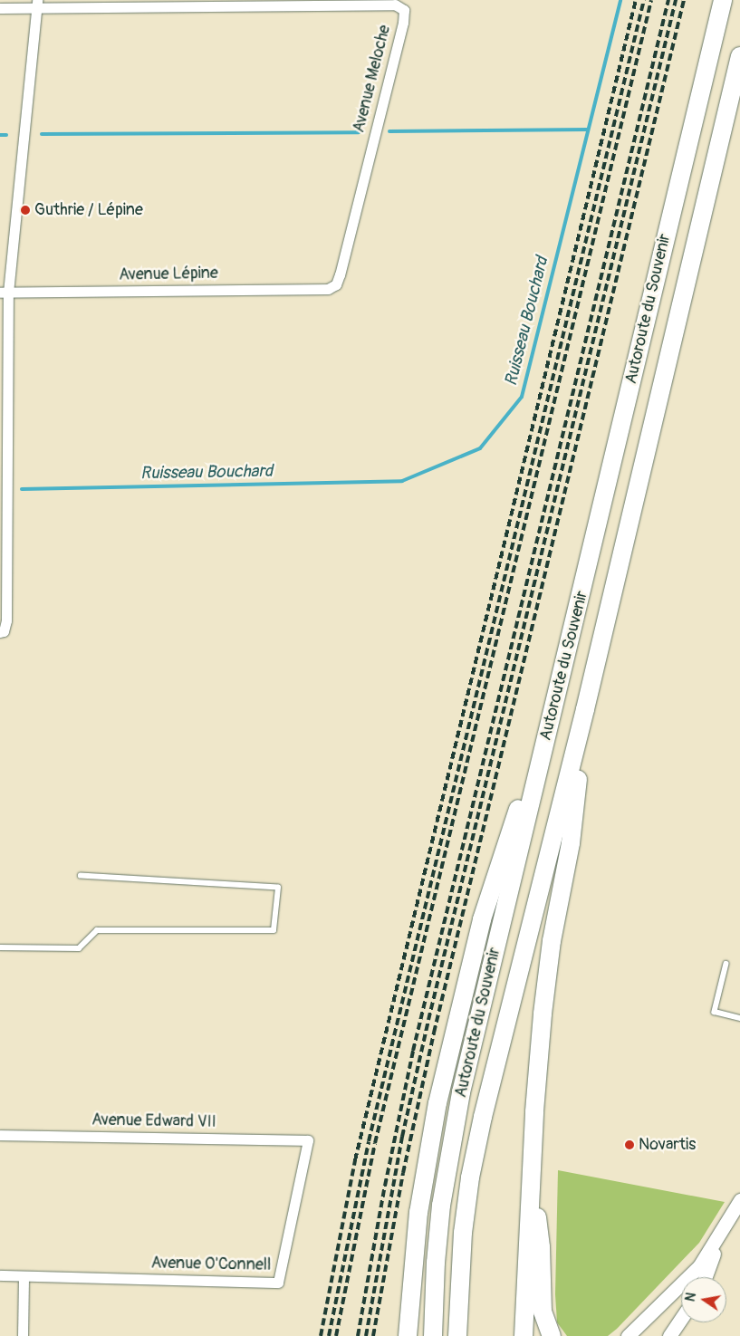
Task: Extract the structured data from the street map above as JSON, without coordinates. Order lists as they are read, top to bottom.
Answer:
{
  "streets": {
    "highway": ["Autoroute du Souvenir"],
    "street": [
      "Avenue Meloche",
      "Avenue Lépine",
      "Avenue Edward VII",
      "Avenue O'Connell"
    ]
  },
  "crossings": [
    ["Avenue Meloche", "Avenue Lépine"],
    ["Avenue Edward VII", "Avenue O'Connell"]
  ],
  "water": ["Ruisseau Bouchard"],
  "places": ["Guthrie / Lépine", "Novartis"],
  "north": "left"
}
